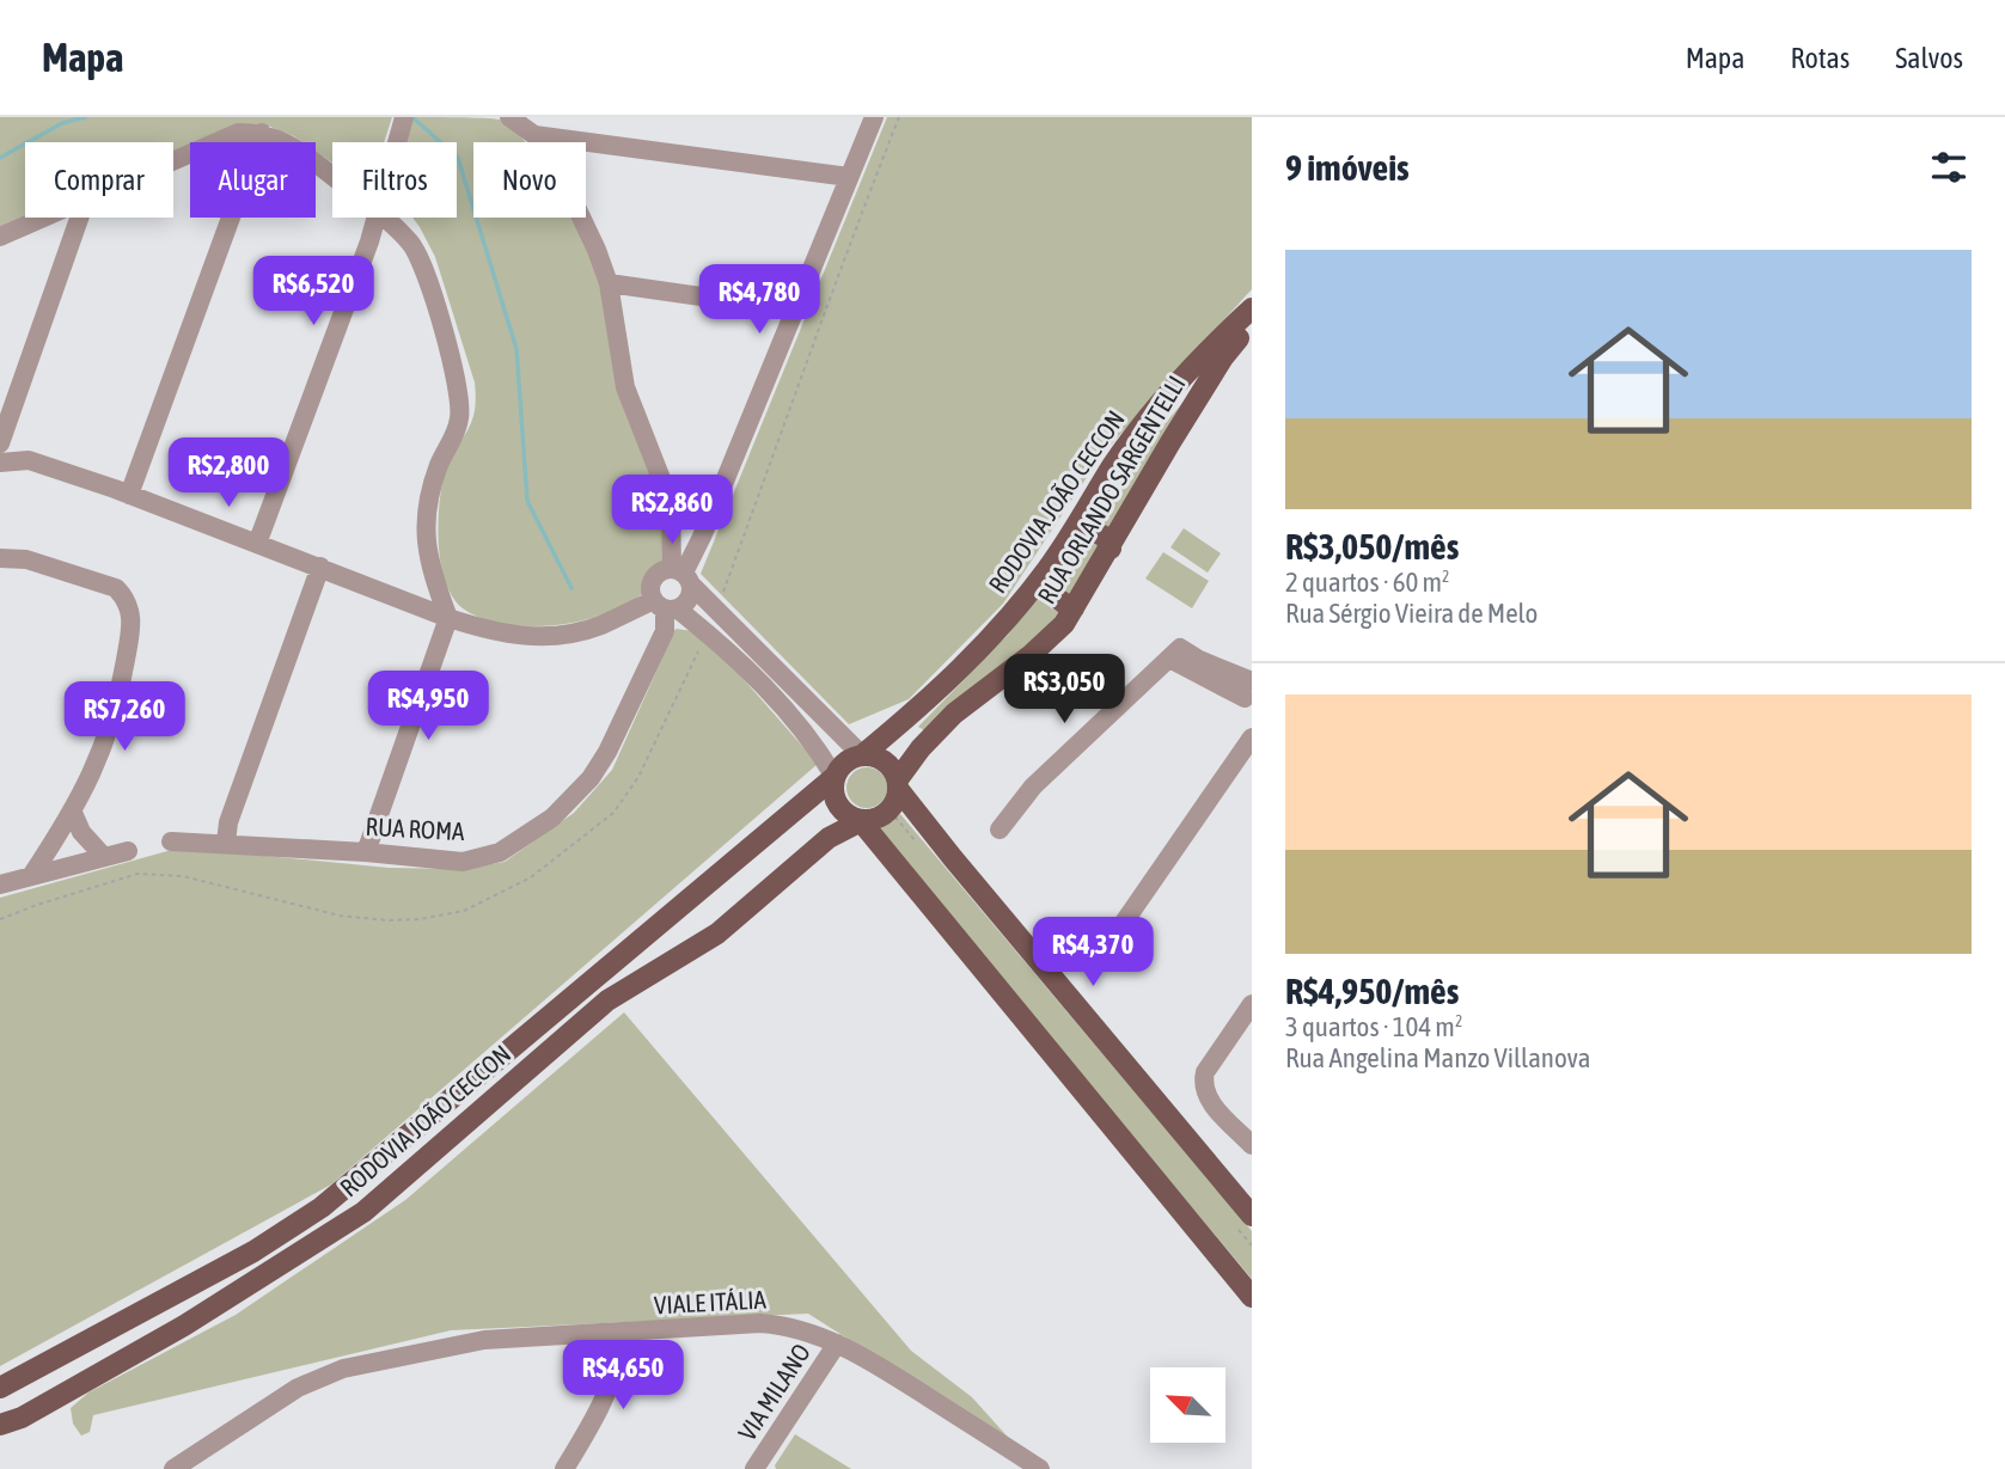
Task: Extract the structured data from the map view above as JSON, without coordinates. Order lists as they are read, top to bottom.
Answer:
{
  "streets": {
    "main road": ["RUA ORLANDO SARGENTELLI", "RODOVIA JOÃO CECCON"],
    "street": ["RUA ROMA", "VIALE ITÁLIA", "VIA MILANO"]
  },
  "crossings": [
    ["RUA ORLANDO SARGENTELLI", "RODOVIA JOÃO CECCON"],
    ["VIALE ITÁLIA", "VIA MILANO"]
  ],
  "north": "top left",
  "page": {
    "header": "Mapa",
    "nav": ["Mapa", "Rotas", "Salvos"],
    "heading": "9 imóveis",
    "chip": [
      "Comprar",
      "Alugar",
      "Filtros",
      "Novo"
    ],
    "list": [
      {
        "name": "R$3,050/mês",
        "note": "2 quartos · 60 m² · Rua Sérgio Vieira de Melo"
      },
      {
        "name": "R$4,950/mês",
        "note": "3 quartos · 104 m² · Rua Angelina Manzo Villanova"
      }
    ],
    "price": [
      "R$6,520",
      "R$4,780",
      "R$2,800",
      "R$2,860",
      "R$3,050",
      "R$4,950",
      "R$7,260",
      "R$4,370",
      "R$4,650"
    ]
  }
}
